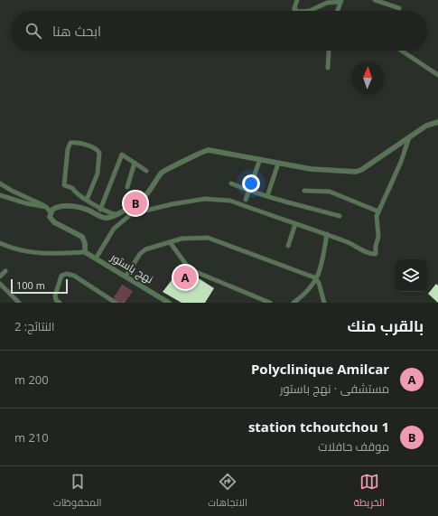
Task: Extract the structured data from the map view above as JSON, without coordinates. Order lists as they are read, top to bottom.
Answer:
{
  "streets": {
    "street": ["نهج باستور"]
  },
  "scale_bar": "100 m",
  "north": "top",
  "page": {
    "search": "ابحث هنا",
    "pins": ["B", "A"],
    "scale": "100 m",
    "heading": ["بالقرب منك", "النتائج: 2"],
    "list": [
      {
        "mark": "A",
        "name": "Polyclinique Amilcar",
        "note": "مستشفى · نهج باستور",
        "value": "200 m"
      },
      {
        "mark": "B",
        "name": "station tchoutchou 1",
        "note": "موقف حافلات",
        "value": "210 m"
      }
    ],
    "nav": ["الخريطة", "الاتجاهات", "المحفوظات"]
  }
}
